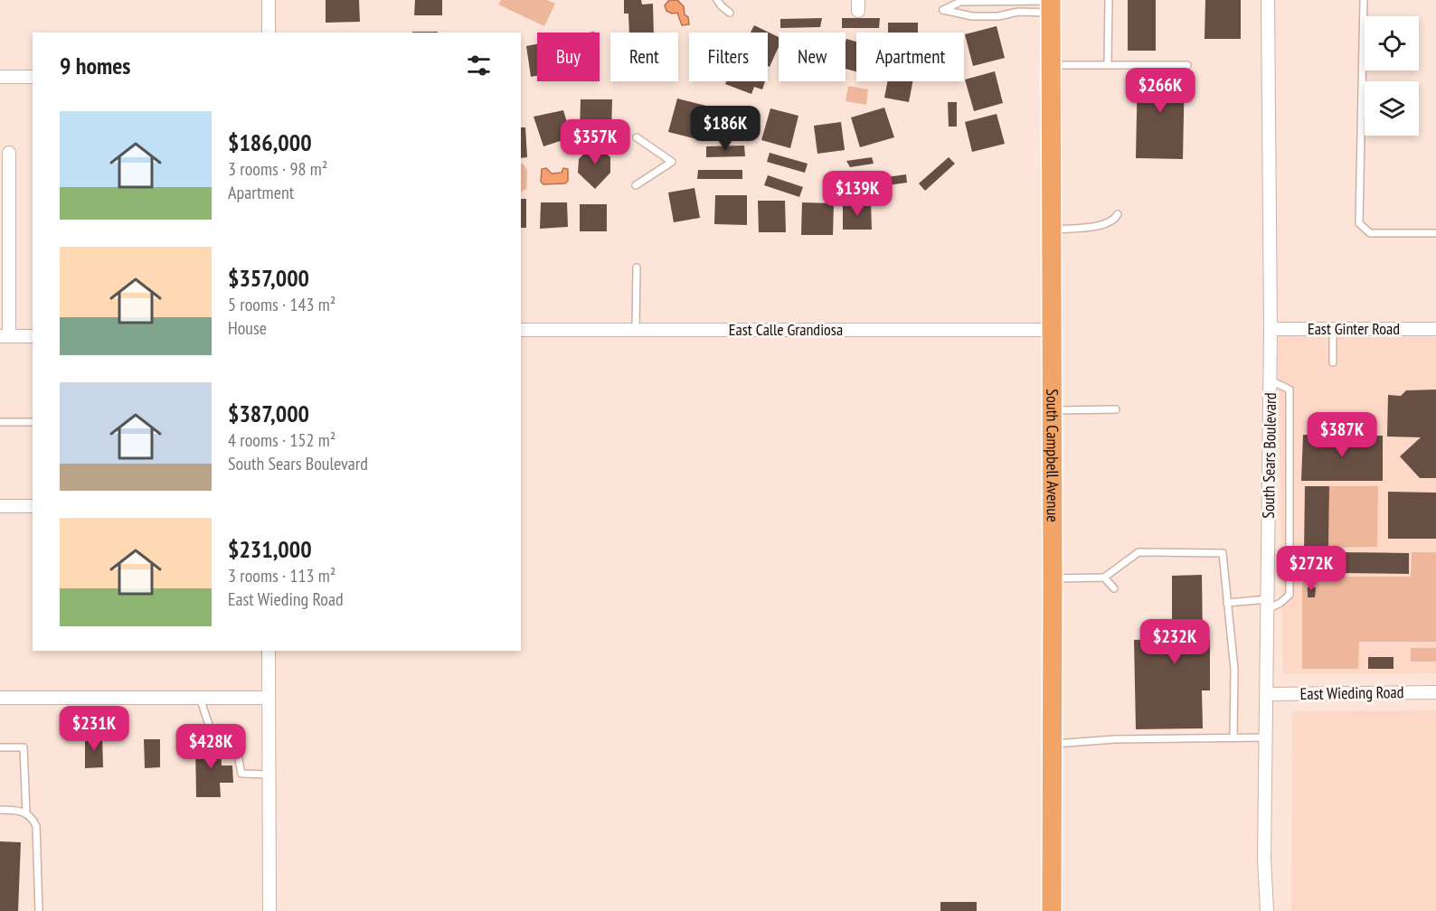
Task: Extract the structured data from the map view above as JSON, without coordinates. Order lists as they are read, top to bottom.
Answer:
{
  "streets": {
    "main road": ["South Campbell Avenue"],
    "street": [
      "East Ginter Road",
      "East Calle Grandiosa",
      "South Sears Boulevard",
      "East Wieding Road"
    ]
  },
  "crossings": [
    ["East Ginter Road", "South Sears Boulevard"],
    ["East Calle Grandiosa", "South Campbell Avenue"],
    ["South Sears Boulevard", "East Wieding Road"]
  ],
  "page": {
    "chip": [
      "Buy",
      "Rent",
      "Filters",
      "New",
      "Apartment"
    ],
    "heading": "9 homes",
    "price": [
      "$266K",
      "$186K",
      "$357K",
      "$139K",
      "$387K",
      "$272K",
      "$232K",
      "$231K",
      "$428K"
    ],
    "list": [
      {
        "name": "$186,000",
        "note": "3 rooms · 98 m² · Apartment"
      },
      {
        "name": "$357,000",
        "note": "5 rooms · 143 m² · House"
      },
      {
        "name": "$387,000",
        "note": "4 rooms · 152 m² · South Sears Boulevard"
      },
      {
        "name": "$231,000",
        "note": "3 rooms · 113 m² · East Wieding Road"
      }
    ]
  }
}
